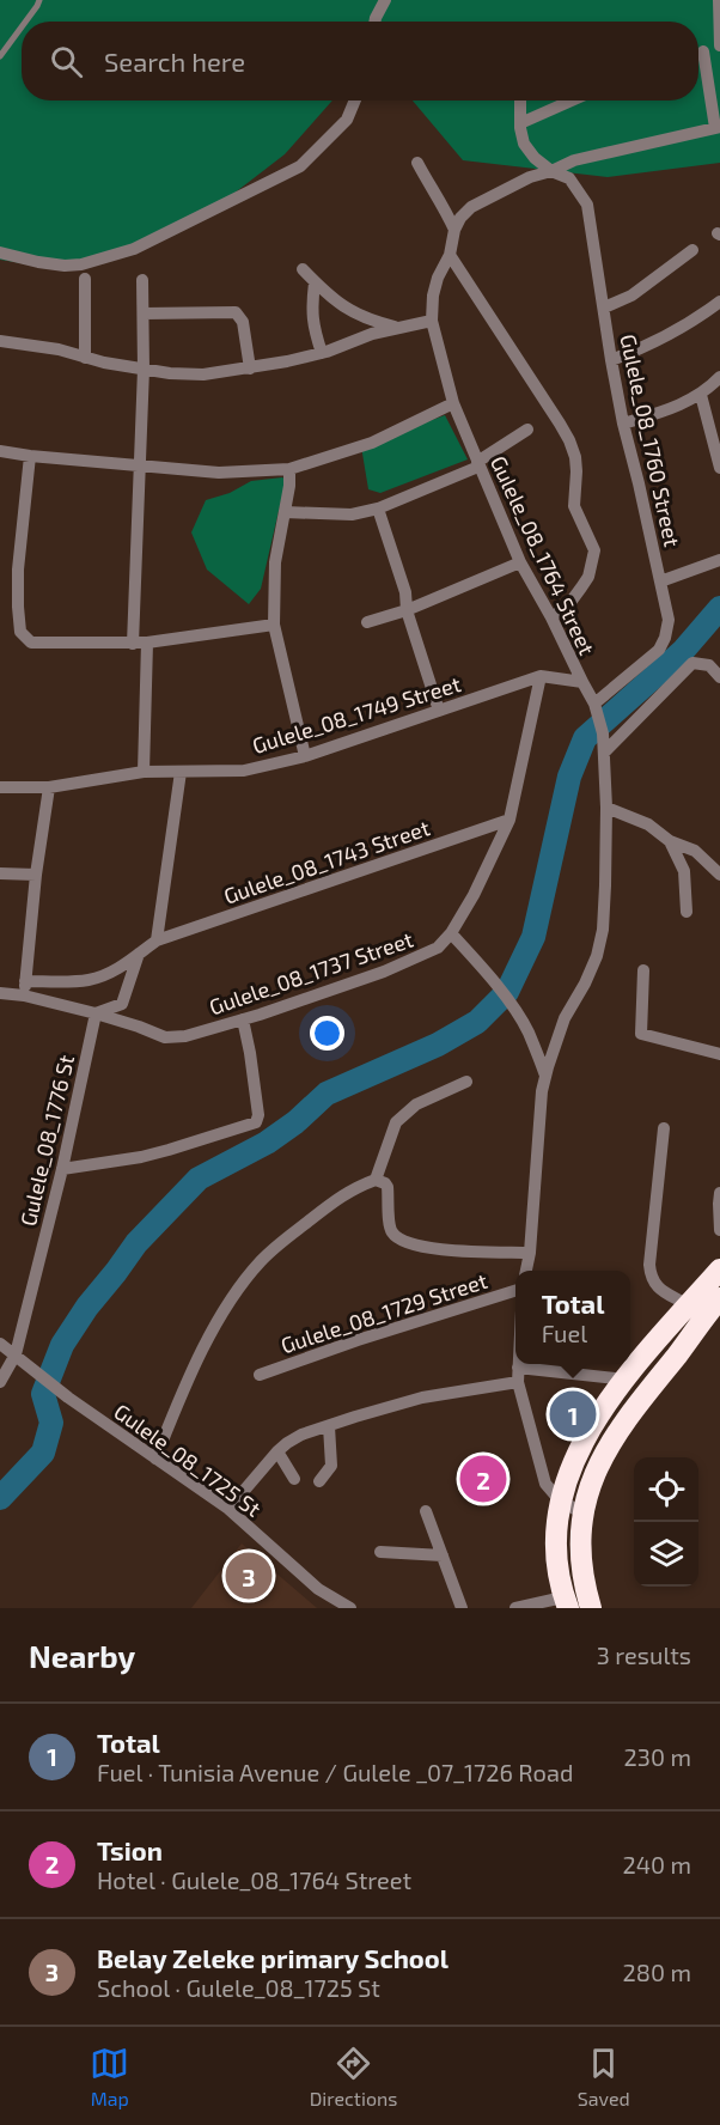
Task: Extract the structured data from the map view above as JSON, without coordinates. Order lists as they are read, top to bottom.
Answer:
{
  "streets": {
    "street": [
      "Gulele_08_1760 Street",
      "Gulele_08_1764 Street",
      "Gulele_08_1749 Street",
      "Gulele_08_1743 Street",
      "Gulele_08_1737 Street",
      "Gulele_08_1776 St",
      "Gulele_08_1729 Street",
      "Gulele_08_1725 St"
    ]
  },
  "crossings": [
    ["Gulele_08_1760 Street", "Gulele_08_1764 Street"],
    ["Gulele_08_1749 Street", "Gulele_08_1737 Street"],
    ["Gulele_08_1743 Street", "Gulele_08_1737 Street"],
    ["Gulele_08_1737 Street", "Gulele_08_1776 St"],
    ["Gulele_08_1776 St", "Gulele_08_1725 St"]
  ],
  "page": {
    "search": "Search here",
    "popup": ["Total", "Fuel"],
    "pins": ["1", "2", "3"],
    "heading": ["Nearby", "3 results"],
    "list": [
      {
        "mark": "1",
        "name": "Total",
        "note": "Fuel · Tunisia Avenue / Gulele _07_1726 Road",
        "value": "230 m"
      },
      {
        "mark": "2",
        "name": "Tsion",
        "note": "Hotel · Gulele_08_1764 Street",
        "value": "240 m"
      },
      {
        "mark": "3",
        "name": "Belay Zeleke primary School",
        "note": "School · Gulele_08_1725 St",
        "value": "280 m"
      }
    ],
    "nav": ["Map", "Directions", "Saved"]
  }
}
